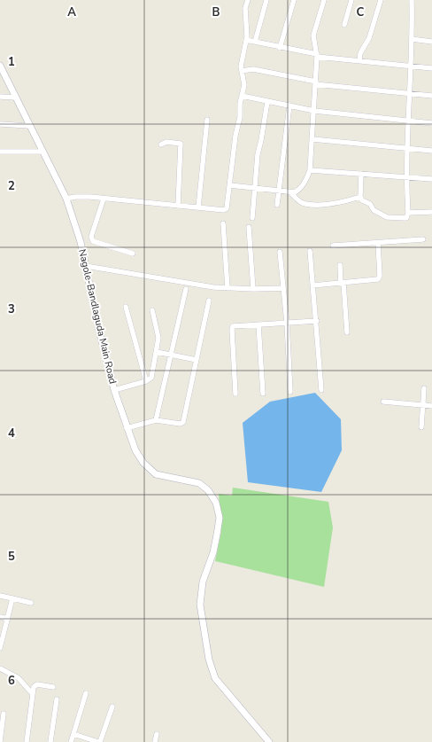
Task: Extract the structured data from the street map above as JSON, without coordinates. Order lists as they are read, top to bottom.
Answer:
{
  "streets": {
    "street": ["Nagole-Bandlaguda Main Road"]
  },
  "grid": {
    "columns": ["A", "B", "C"],
    "rows": [
      "1",
      "2",
      "3",
      "4",
      "5",
      "6"
    ]
  }
}
